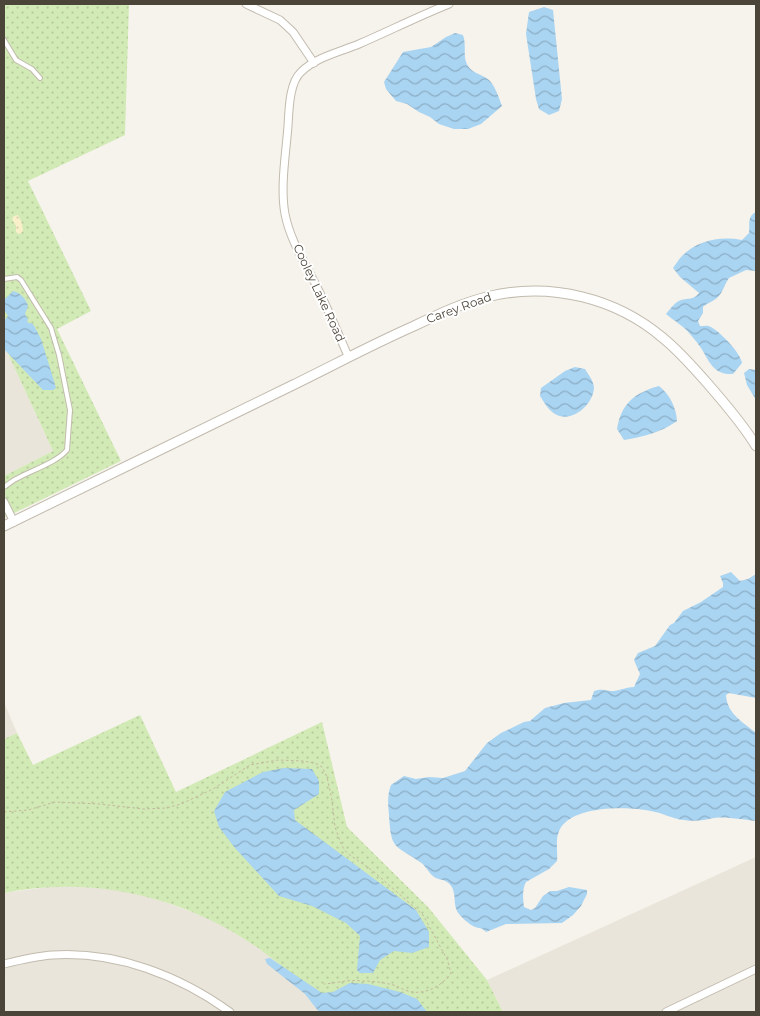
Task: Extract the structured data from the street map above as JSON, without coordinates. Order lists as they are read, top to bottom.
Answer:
{
  "streets": {
    "street": ["Cooley Lake Road", "Carey Road"]
  },
  "crossings": [
    ["Cooley Lake Road", "Carey Road"]
  ]
}
